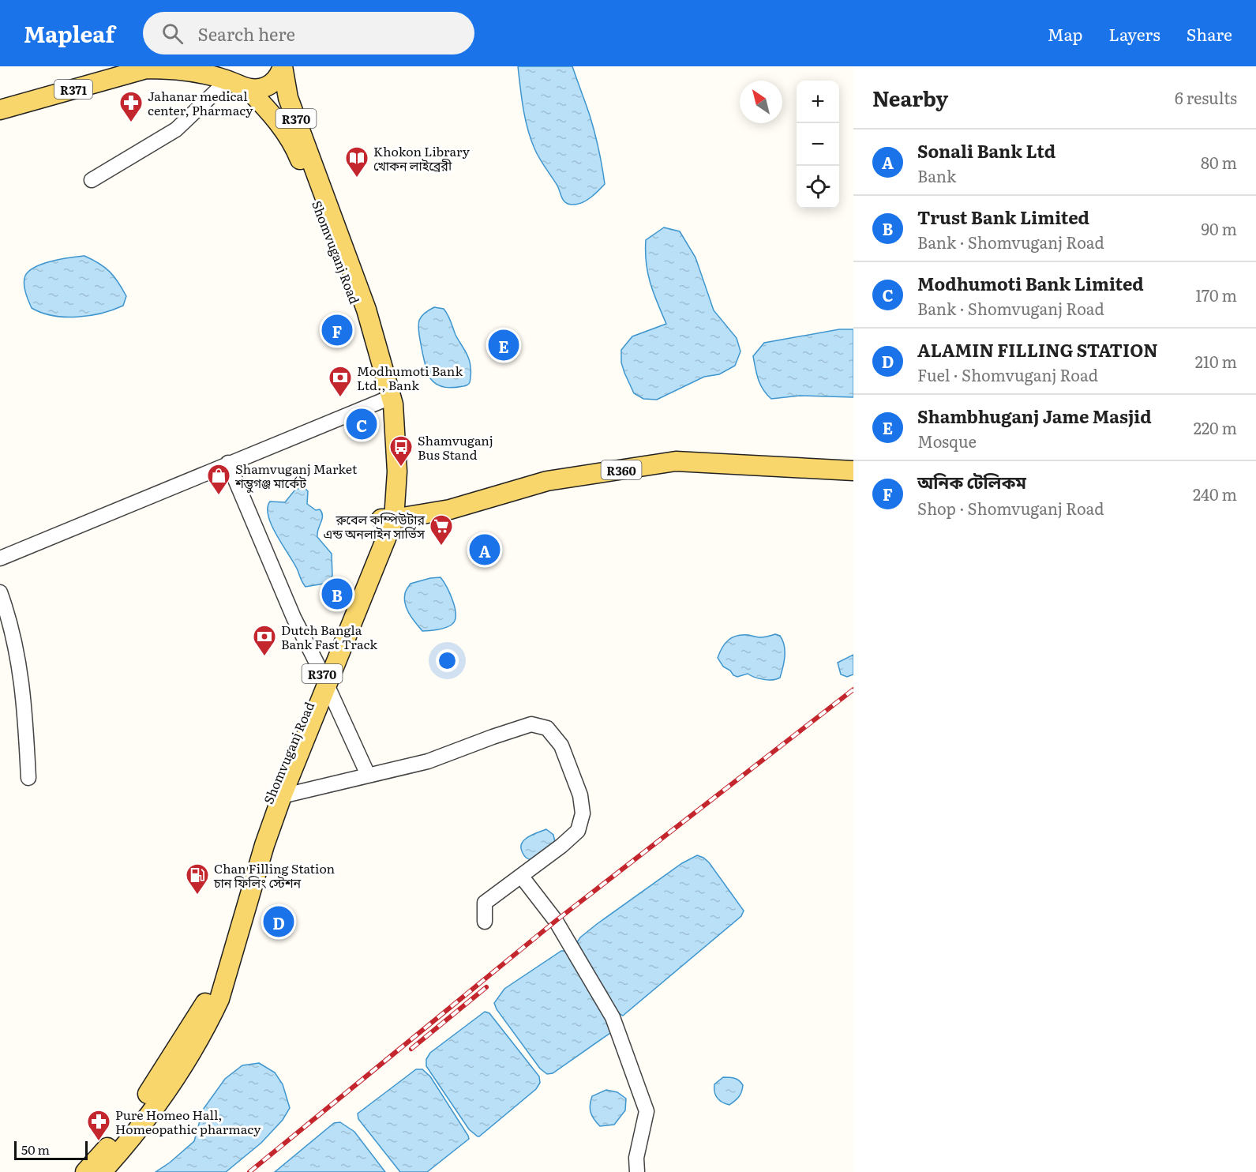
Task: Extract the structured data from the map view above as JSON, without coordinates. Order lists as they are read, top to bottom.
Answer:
{
  "streets": {
    "main road": [
      "R371",
      "R370",
      "Shomvuganj Road",
      "R360"
    ]
  },
  "crossings": [
    ["R371", "Shomvuganj Road"],
    ["Shomvuganj Road", "R360"]
  ],
  "places": {
    "pharmacy": ["Jahanar medical center, Pharmacy", "Pure Homeo Hall, Homeopathic pharmacy"],
    "library": ["Khokon Library খোকন লাইব্রেরী"],
    "bank": ["Modhumoti Bank Ltd., Bank", "Dutch Bangla Bank Fast Track"],
    "bus stop": ["Shamvuganj Bus Stand"],
    "shop": ["Shamvuganj Market শম্ভুগঞ্জ মার্কেট"],
    "supermarket": ["রুবেল কম্পিউটার এন্ড অনলাইন সার্ভিস"],
    "fuel station": ["Chan Filling Station চান ফিলিং স্টেশন"]
  },
  "scale_bar": "50 m",
  "north": "top left",
  "page": {
    "header": "Mapleaf",
    "search": "Search here",
    "nav": ["Map", "Layers", "Share"],
    "heading": ["Nearby", "6 results"],
    "map_buttons": ["+", "−"],
    "list": [
      {
        "mark": "A",
        "name": "Sonali Bank Ltd",
        "note": "Bank",
        "value": "80 m"
      },
      {
        "mark": "B",
        "name": "Trust Bank Limited",
        "note": "Bank · Shomvuganj Road",
        "value": "90 m"
      },
      {
        "mark": "C",
        "name": "Modhumoti Bank Limited",
        "note": "Bank · Shomvuganj Road",
        "value": "170 m"
      },
      {
        "mark": "D",
        "name": "ALAMIN FILLING STATION",
        "note": "Fuel · Shomvuganj Road",
        "value": "210 m"
      },
      {
        "mark": "E",
        "name": "Shambhuganj Jame Masjid",
        "note": "Mosque",
        "value": "220 m"
      },
      {
        "mark": "F",
        "name": "অনিক টেলিকম",
        "note": "Shop · Shomvuganj Road",
        "value": "240 m"
      }
    ],
    "pins": [
      "F",
      "E",
      "C",
      "A",
      "B",
      "D"
    ],
    "scale": "50 m"
  }
}
